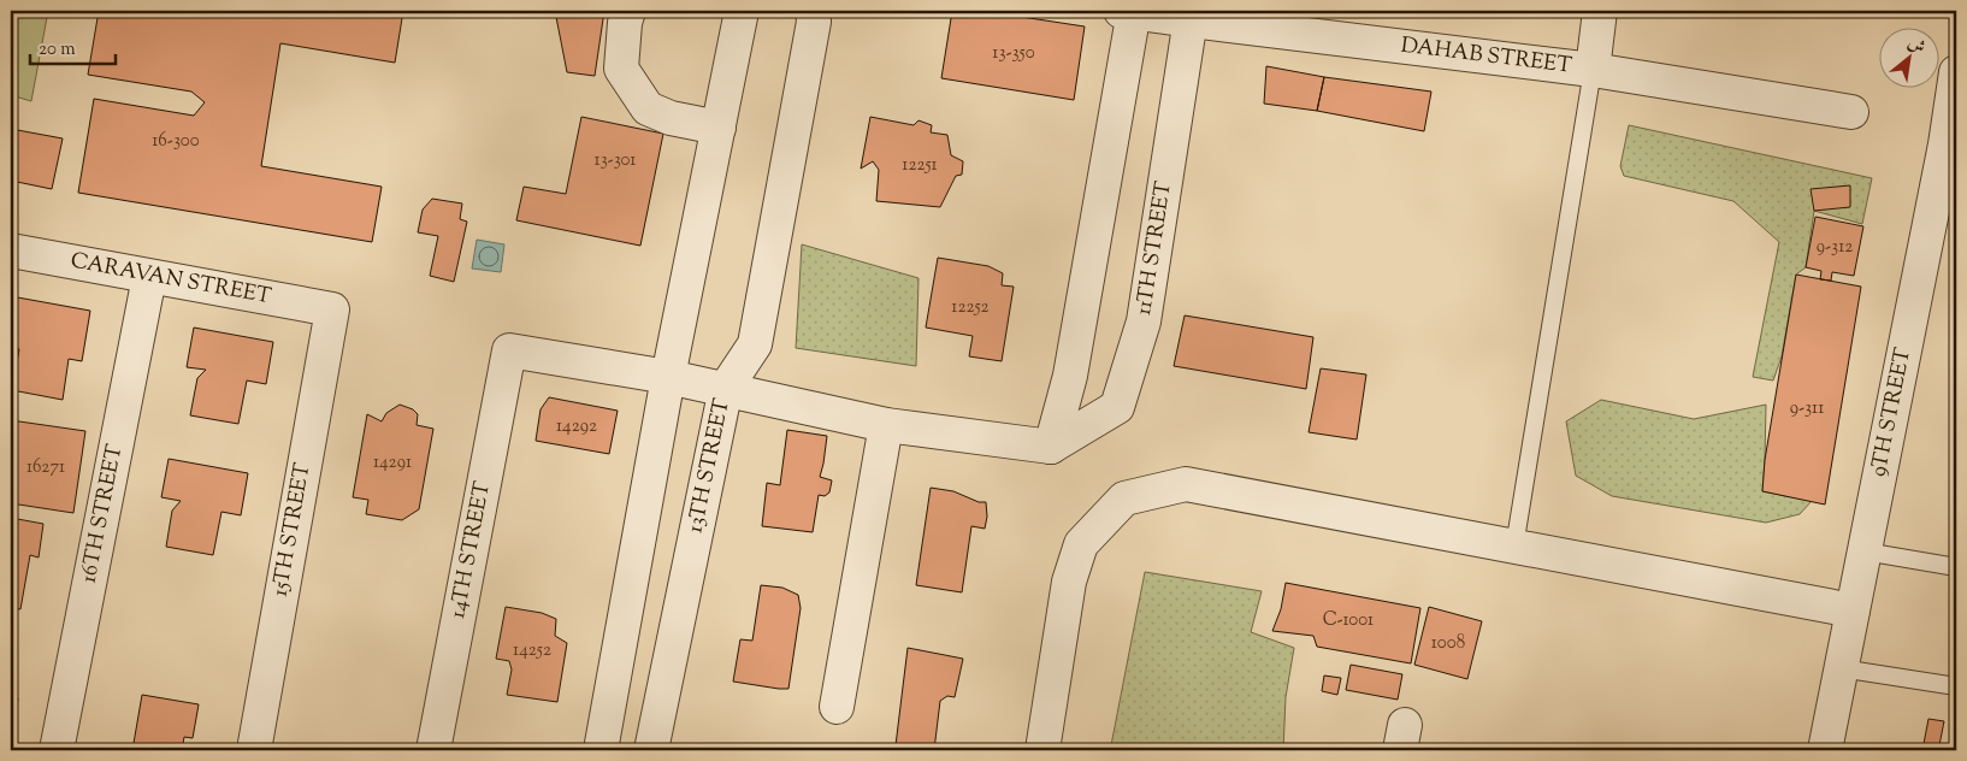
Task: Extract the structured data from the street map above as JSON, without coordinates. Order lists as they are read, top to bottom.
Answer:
{
  "streets": {
    "street": [
      "DAHAB STREET",
      "11TH STREET",
      "CARAVAN STREET",
      "9TH STREET",
      "13TH STREET",
      "16TH STREET",
      "15TH STREET",
      "14TH STREET"
    ]
  },
  "crossings": [
    ["DAHAB STREET", "11TH STREET"],
    ["CARAVAN STREET", "16TH STREET"],
    ["CARAVAN STREET", "15TH STREET"]
  ],
  "house_numbers": [
    "13-350",
    "16-300",
    "13-301",
    "12251",
    "9-312",
    "12252",
    "9-311",
    "14292",
    "14291",
    "16271",
    "C-1001",
    "1008",
    "14252"
  ],
  "scale_bar": "20 m",
  "north": "top right"
}
